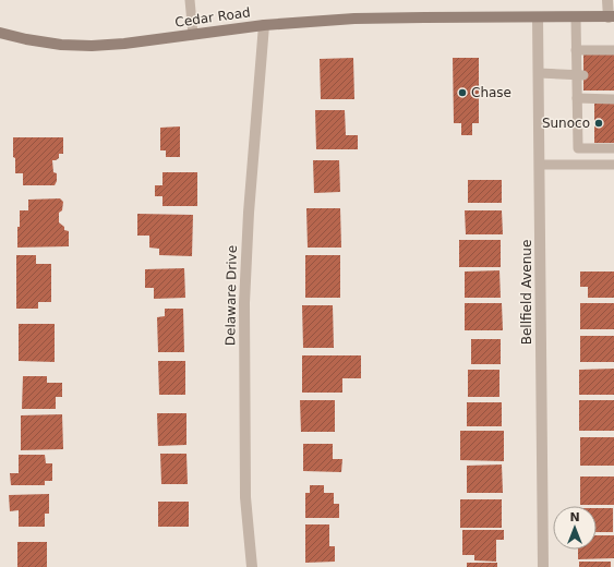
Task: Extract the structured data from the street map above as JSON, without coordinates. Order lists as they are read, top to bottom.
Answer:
{
  "streets": {
    "main road": ["Cedar Road"],
    "street": ["Bellfield Avenue", "Delaware Drive"]
  },
  "crossings": [
    ["Cedar Road", "Bellfield Avenue"],
    ["Cedar Road", "Delaware Drive"]
  ],
  "places": ["Chase", "Sunoco"],
  "north": "top"
}
